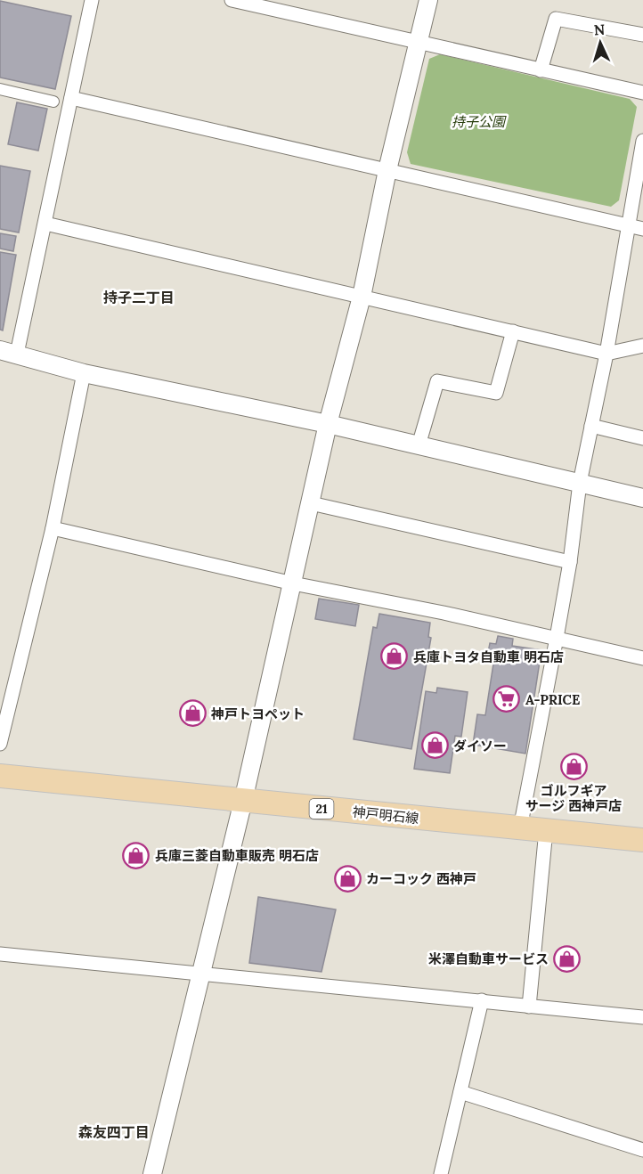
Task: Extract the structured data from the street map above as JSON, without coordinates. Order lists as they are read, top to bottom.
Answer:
{
  "streets": {
    "main road": ["21", "神戸明石線"]
  },
  "districts": ["持子二丁目", "森友四丁目"],
  "parks": ["持子公園"],
  "places": {
    "shop": [
      "兵庫トヨタ自動車 明石店",
      "神戸トヨペット",
      "ダイソー",
      "ゴルフギア サージ 西神戸店",
      "兵庫三菱自動車販売 明石店",
      "カーコック 西神戸",
      "米澤自動車サービス"
    ],
    "supermarket": ["A-PRICE"]
  },
  "north": "top"
}
